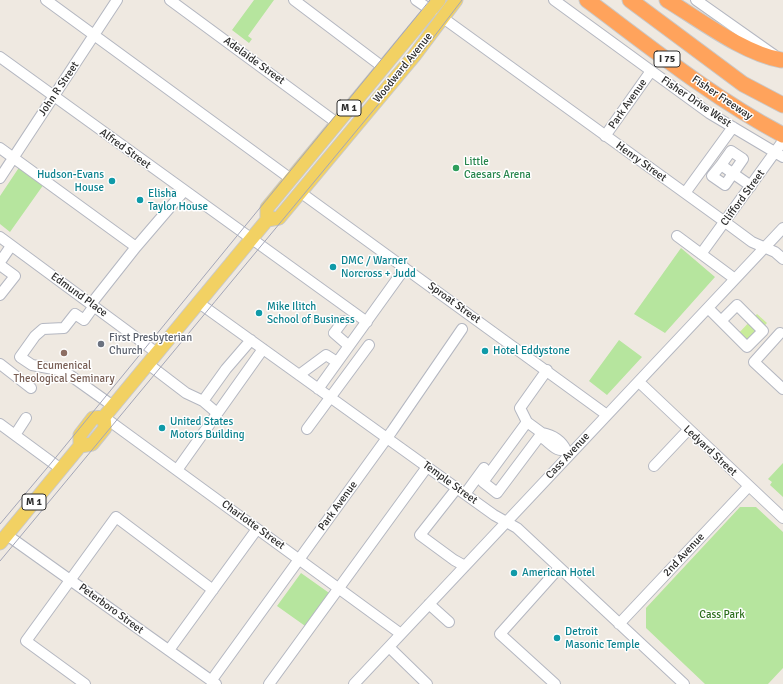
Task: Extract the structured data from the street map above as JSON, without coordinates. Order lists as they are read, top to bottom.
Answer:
{
  "streets": {
    "highway": ["I 75", "Fisher Freeway"],
    "main road": ["Woodward Avenue", "M 1"],
    "street": [
      "Adelaide Street",
      "John R Street",
      "Fisher Drive West",
      "Park Avenue",
      "Alfred Street",
      "Henry Street",
      "Clifford Street",
      "Edmund Place",
      "Sproat Street",
      "Ledyard Street",
      "Cass Avenue",
      "Temple Street",
      "Charlotte Street",
      "2nd Avenue",
      "Peterboro Street"
    ]
  },
  "crossings": [
    ["Adelaide Street", "Woodward Avenue"],
    ["Woodward Avenue", "Alfred Street"],
    ["Woodward Avenue", "Henry Street"],
    ["Woodward Avenue", "Edmund Place"],
    ["Woodward Avenue", "Sproat Street"],
    ["Woodward Avenue", "Temple Street"],
    ["Woodward Avenue", "Charlotte Street"],
    ["Woodward Avenue", "Peterboro Street"],
    ["John R Street", "Alfred Street"],
    ["Fisher Freeway", "Clifford Street"],
    ["Fisher Drive West", "Park Avenue"],
    ["Fisher Drive West", "Clifford Street"],
    ["Park Avenue", "Henry Street"],
    ["Park Avenue", "Temple Street"],
    ["Park Avenue", "Charlotte Street"],
    ["Park Avenue", "Peterboro Street"],
    ["Henry Street", "Clifford Street"],
    ["Henry Street", "Cass Avenue"],
    ["Sproat Street", "Cass Avenue"],
    ["Ledyard Street", "Cass Avenue"],
    ["Ledyard Street", "2nd Avenue"],
    ["Cass Avenue", "Temple Street"],
    ["Cass Avenue", "Charlotte Street"],
    ["Temple Street", "2nd Avenue"]
  ],
  "parks": ["Cass Park"],
  "places": [
    "Little Caesars Arena",
    "Hudson-Evans House",
    "Elisha Taylor House",
    "DMC / Warner Norcross + Judd",
    "Mike Ilitch School of Business",
    "First Presbyterian Church",
    "Hotel Eddystone",
    "Ecumenical Theological Seminary",
    "United States Motors Building",
    "American Hotel",
    "Detroit Masonic Temple"
  ]
}
